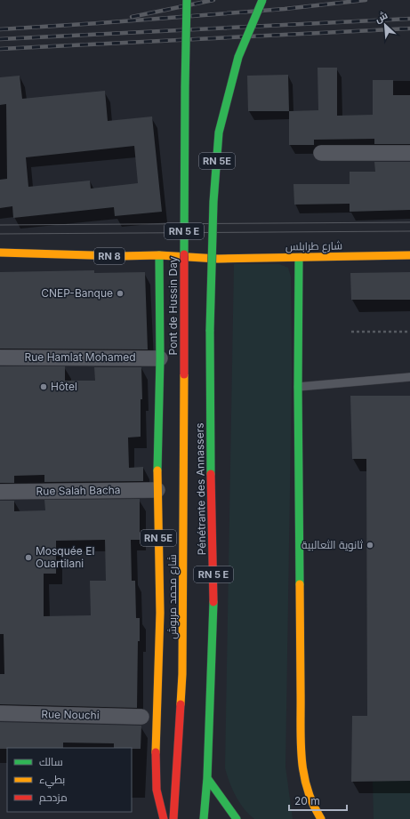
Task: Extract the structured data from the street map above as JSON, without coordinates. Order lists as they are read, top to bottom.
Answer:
{
  "streets": {
    "main road": [
      "RN 5E",
      "RN 5 E",
      "شارع طرابلس",
      "RN 8",
      "Pont de Hussin Day",
      "Pénétrante des Annassers",
      "شارع محمد مربوش"
    ],
    "street": ["Rue Hamlat Mohamed", "Rue Salah Bacha", "Rue Nouchi"]
  },
  "crossings": [
    ["RN 5E", "شارع طرابلس"],
    ["RN 5E", "RN 8"],
    ["RN 5E", "Rue Hamlat Mohamed"],
    ["RN 5E", "Pénétrante des Annassers"],
    ["RN 5E", "Rue Salah Bacha"],
    ["شارع طرابلس", "RN 8"],
    ["Pont de Hussin Day", "شارع محمد مربوش"]
  ],
  "places": [
    "CNEP-Banque",
    "Hôtel",
    "ثانوية الثعالبية",
    "Mosquée El Ouartilani"
  ],
  "legend": ["سالك", "بطيء", "مزدحم"],
  "scale_bar": "20 m",
  "north": "top left"
}
